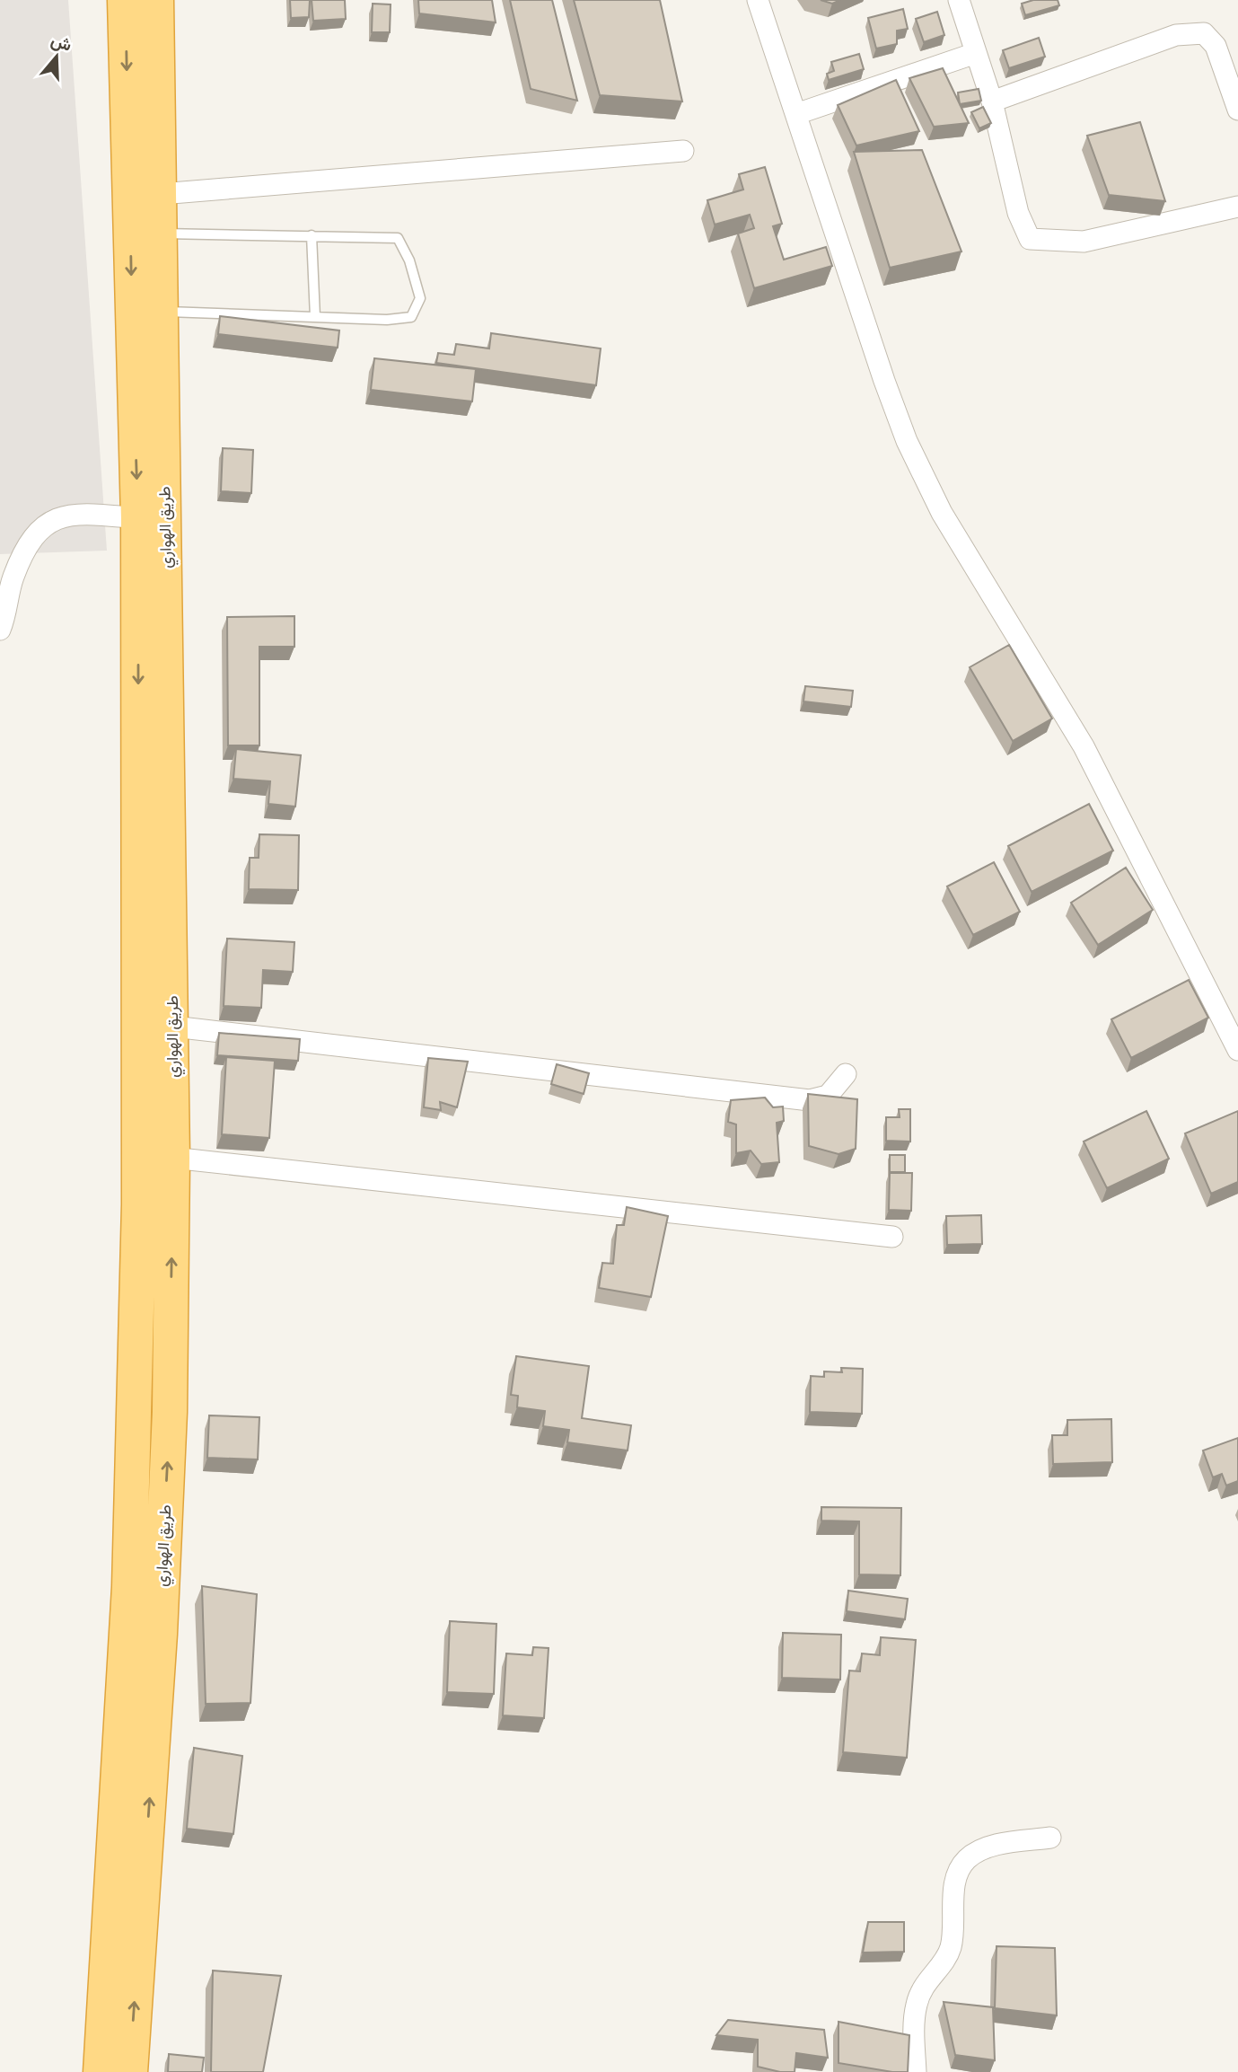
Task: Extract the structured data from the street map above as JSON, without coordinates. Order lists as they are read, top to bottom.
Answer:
{
  "streets": {
    "highway": ["طريق الهواري"]
  },
  "north": "top"
}
